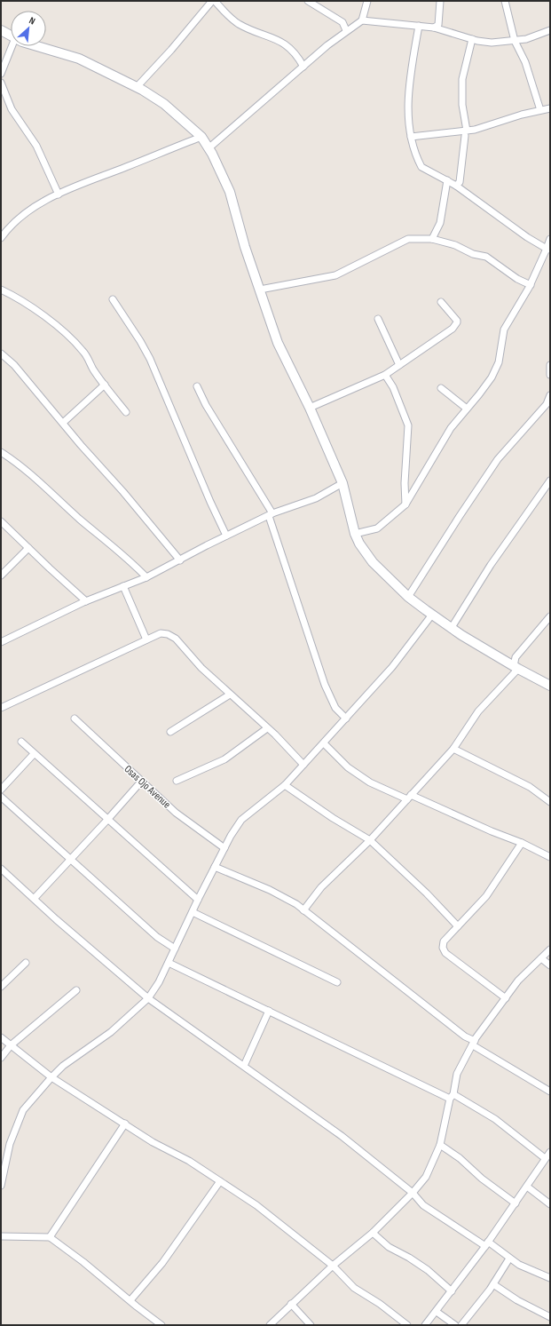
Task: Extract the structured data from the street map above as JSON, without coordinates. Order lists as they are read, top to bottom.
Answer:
{
  "streets": {
    "street": ["Osas Ojo Avenue"]
  },
  "north": "top right"
}
